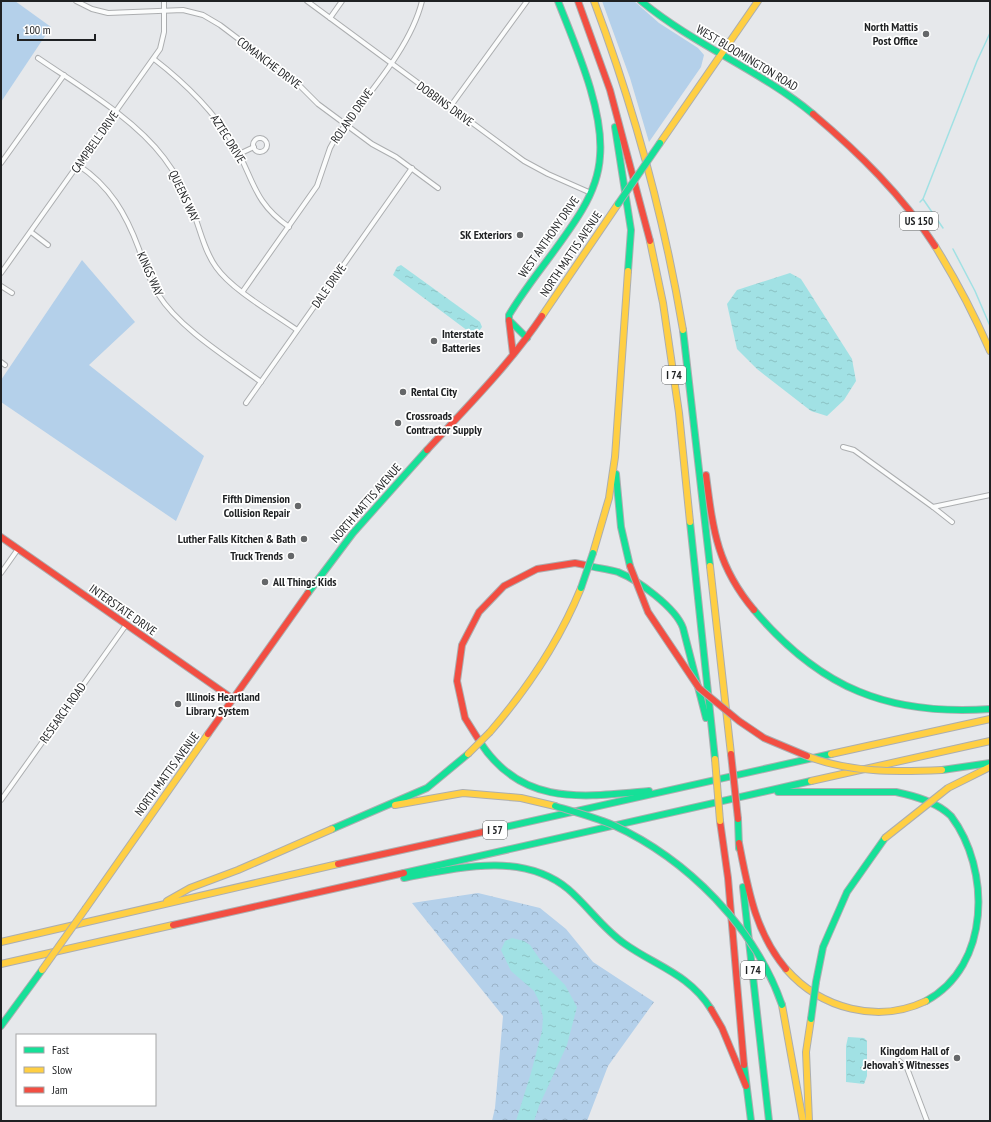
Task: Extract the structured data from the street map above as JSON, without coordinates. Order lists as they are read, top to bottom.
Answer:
{
  "streets": {
    "main road": [
      "WEST BLOOMINGTON ROAD",
      "US 150",
      "WEST ANTHONY DRIVE",
      "NORTH MATTIS AVENUE",
      "I 74",
      "INTERSTATE DRIVE",
      "I 57"
    ],
    "street": [
      "COMANCHE DRIVE",
      "DOBBINS DRIVE",
      "ROLAND DRIVE",
      "AZTEC DRIVE",
      "CAMPBELL DRIVE",
      "QUEENS WAY",
      "KINGS WAY",
      "DALE DRIVE",
      "RESEARCH ROAD"
    ]
  },
  "crossings": [
    ["WEST BLOOMINGTON ROAD", "NORTH MATTIS AVENUE"],
    ["COMANCHE DRIVE", "ROLAND DRIVE"],
    ["COMANCHE DRIVE", "CAMPBELL DRIVE"],
    ["COMANCHE DRIVE", "DALE DRIVE"],
    ["DOBBINS DRIVE", "ROLAND DRIVE"],
    ["DOBBINS DRIVE", "WEST ANTHONY DRIVE"],
    ["ROLAND DRIVE", "AZTEC DRIVE"],
    ["ROLAND DRIVE", "QUEENS WAY"],
    ["AZTEC DRIVE", "CAMPBELL DRIVE"],
    ["CAMPBELL DRIVE", "QUEENS WAY"],
    ["CAMPBELL DRIVE", "KINGS WAY"],
    ["QUEENS WAY", "DALE DRIVE"],
    ["NORTH MATTIS AVENUE", "INTERSTATE DRIVE"],
    ["KINGS WAY", "DALE DRIVE"],
    ["INTERSTATE DRIVE", "RESEARCH ROAD"]
  ],
  "places": [
    "North Mattis Post Office",
    "SK Exteriors",
    "Interstate Batteries",
    "Rental City",
    "Crossroads Contractor Supply",
    "Fifth Dimension Collision Repair",
    "Luther Falls Kitchen & Bath",
    "Truck Trends",
    "All Things Kids",
    "Illinois Heartland Library System",
    "Kingdom Hall of Jehovah's Witnesses"
  ],
  "legend": ["Fast", "Slow", "Jam"],
  "scale_bar": "100 m"
}
